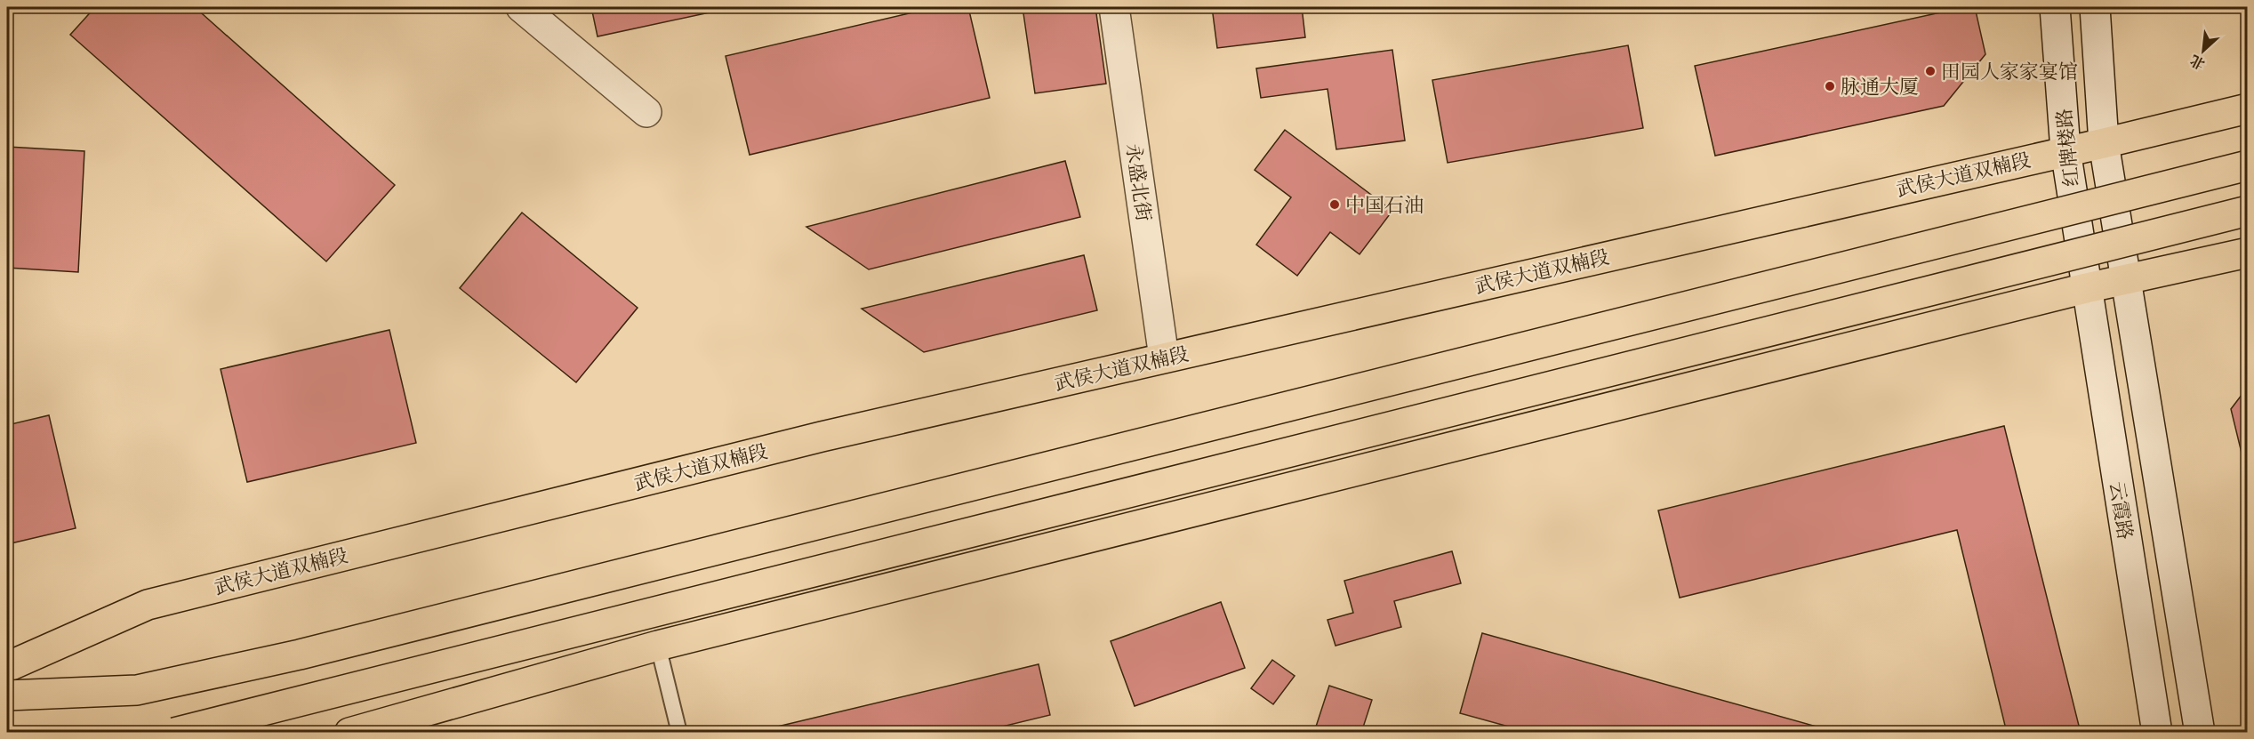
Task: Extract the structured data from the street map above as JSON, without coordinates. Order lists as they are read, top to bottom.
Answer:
{
  "streets": {
    "main road": ["武侯大道双楠段"],
    "street": ["红牌楼路", "永盛北街", "云霞路"]
  },
  "crossings": [
    ["红牌楼路", "武侯大道双楠段"],
    ["红牌楼路", "云霞路"],
    ["武侯大道双楠段", "永盛北街"]
  ],
  "places": ["田园人家家宴馆", "脉通大厦", "中国石油"],
  "north": "bottom left"
}
